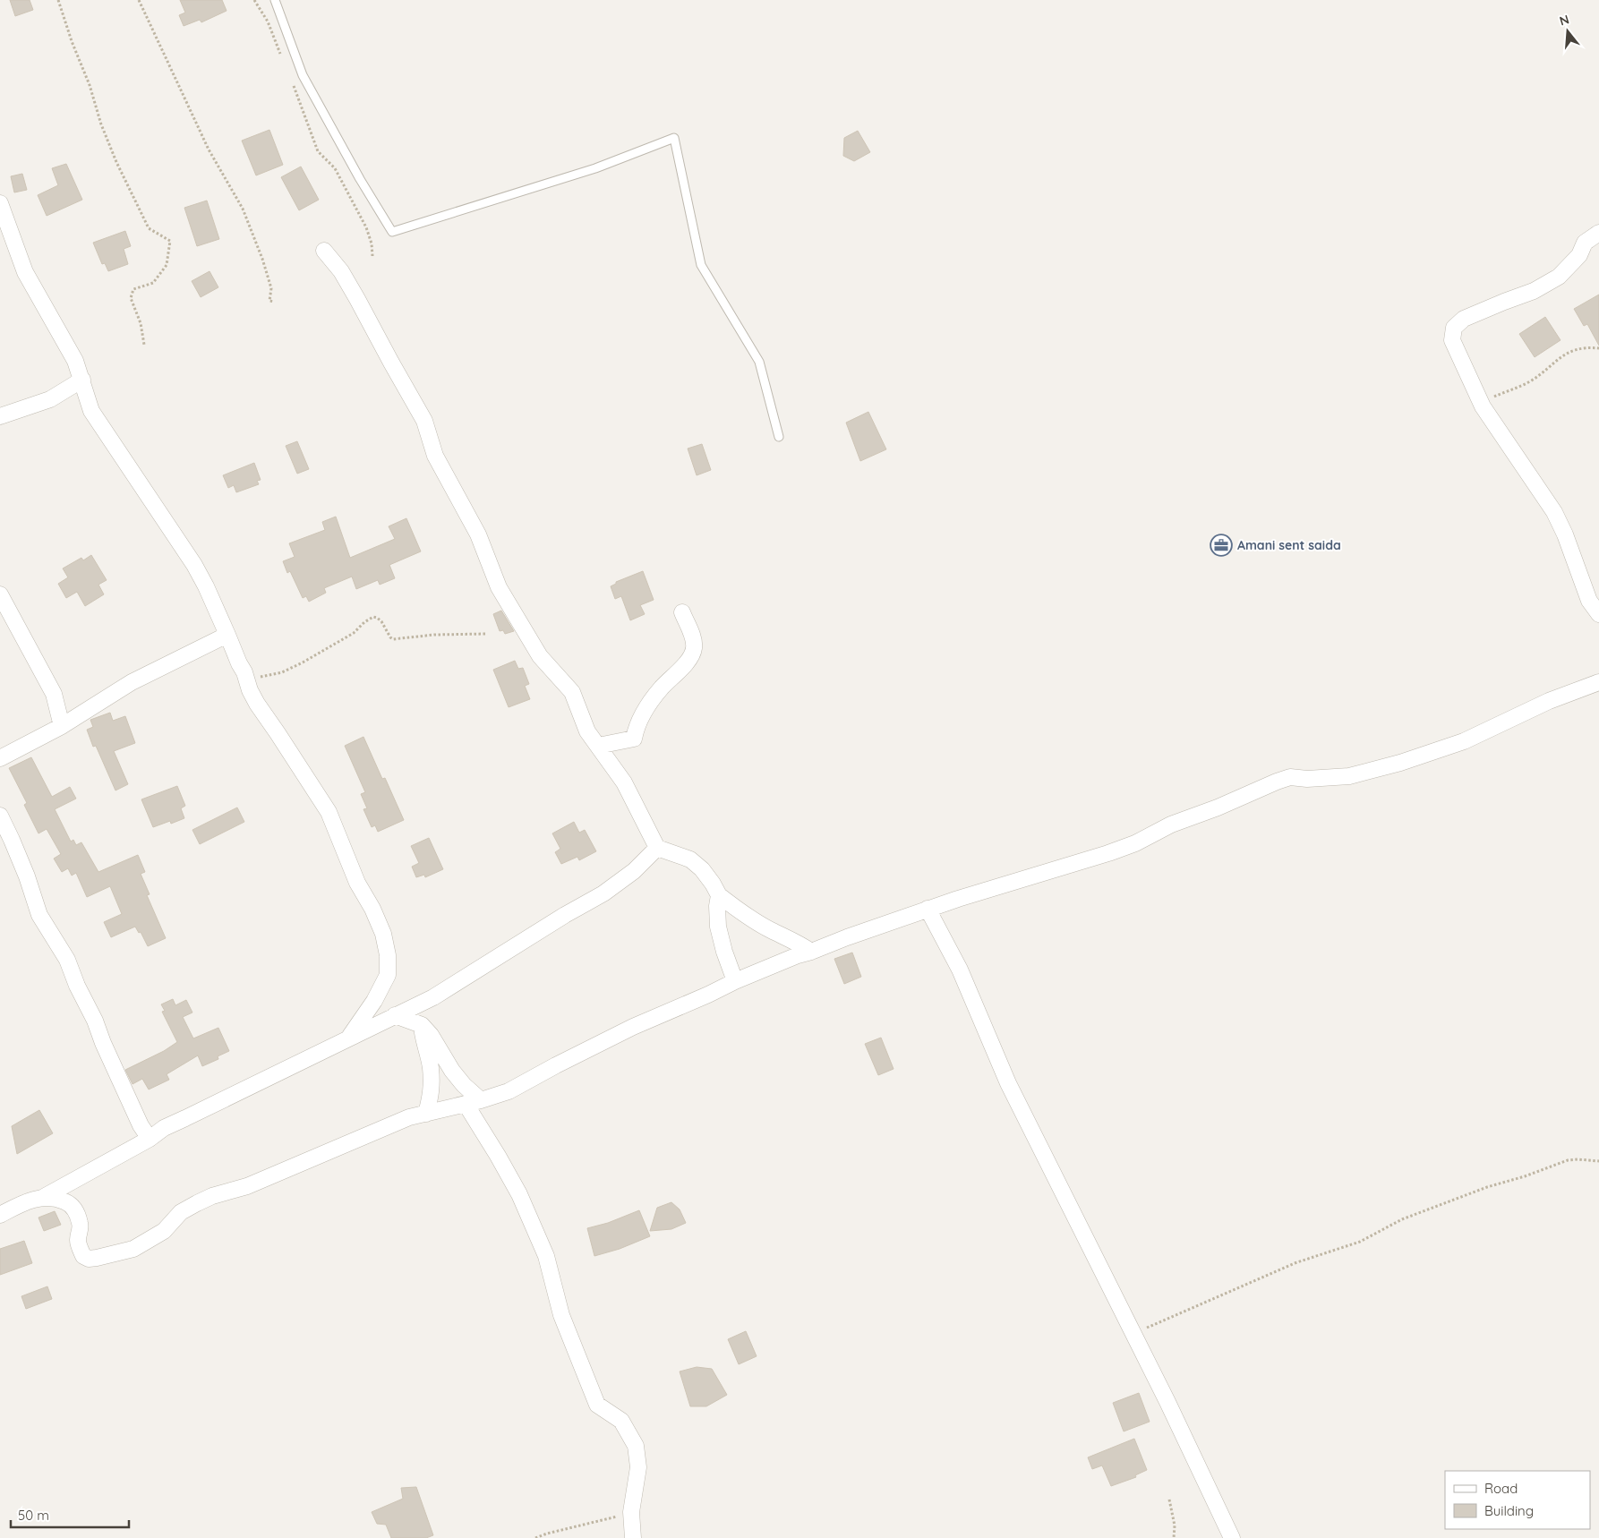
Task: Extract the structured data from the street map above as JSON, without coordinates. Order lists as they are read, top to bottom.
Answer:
{
  "places": {
    "office": ["Amani sent saida"]
  },
  "legend": ["Road", "Building"],
  "scale_bar": "50 m",
  "north": "top"
}
